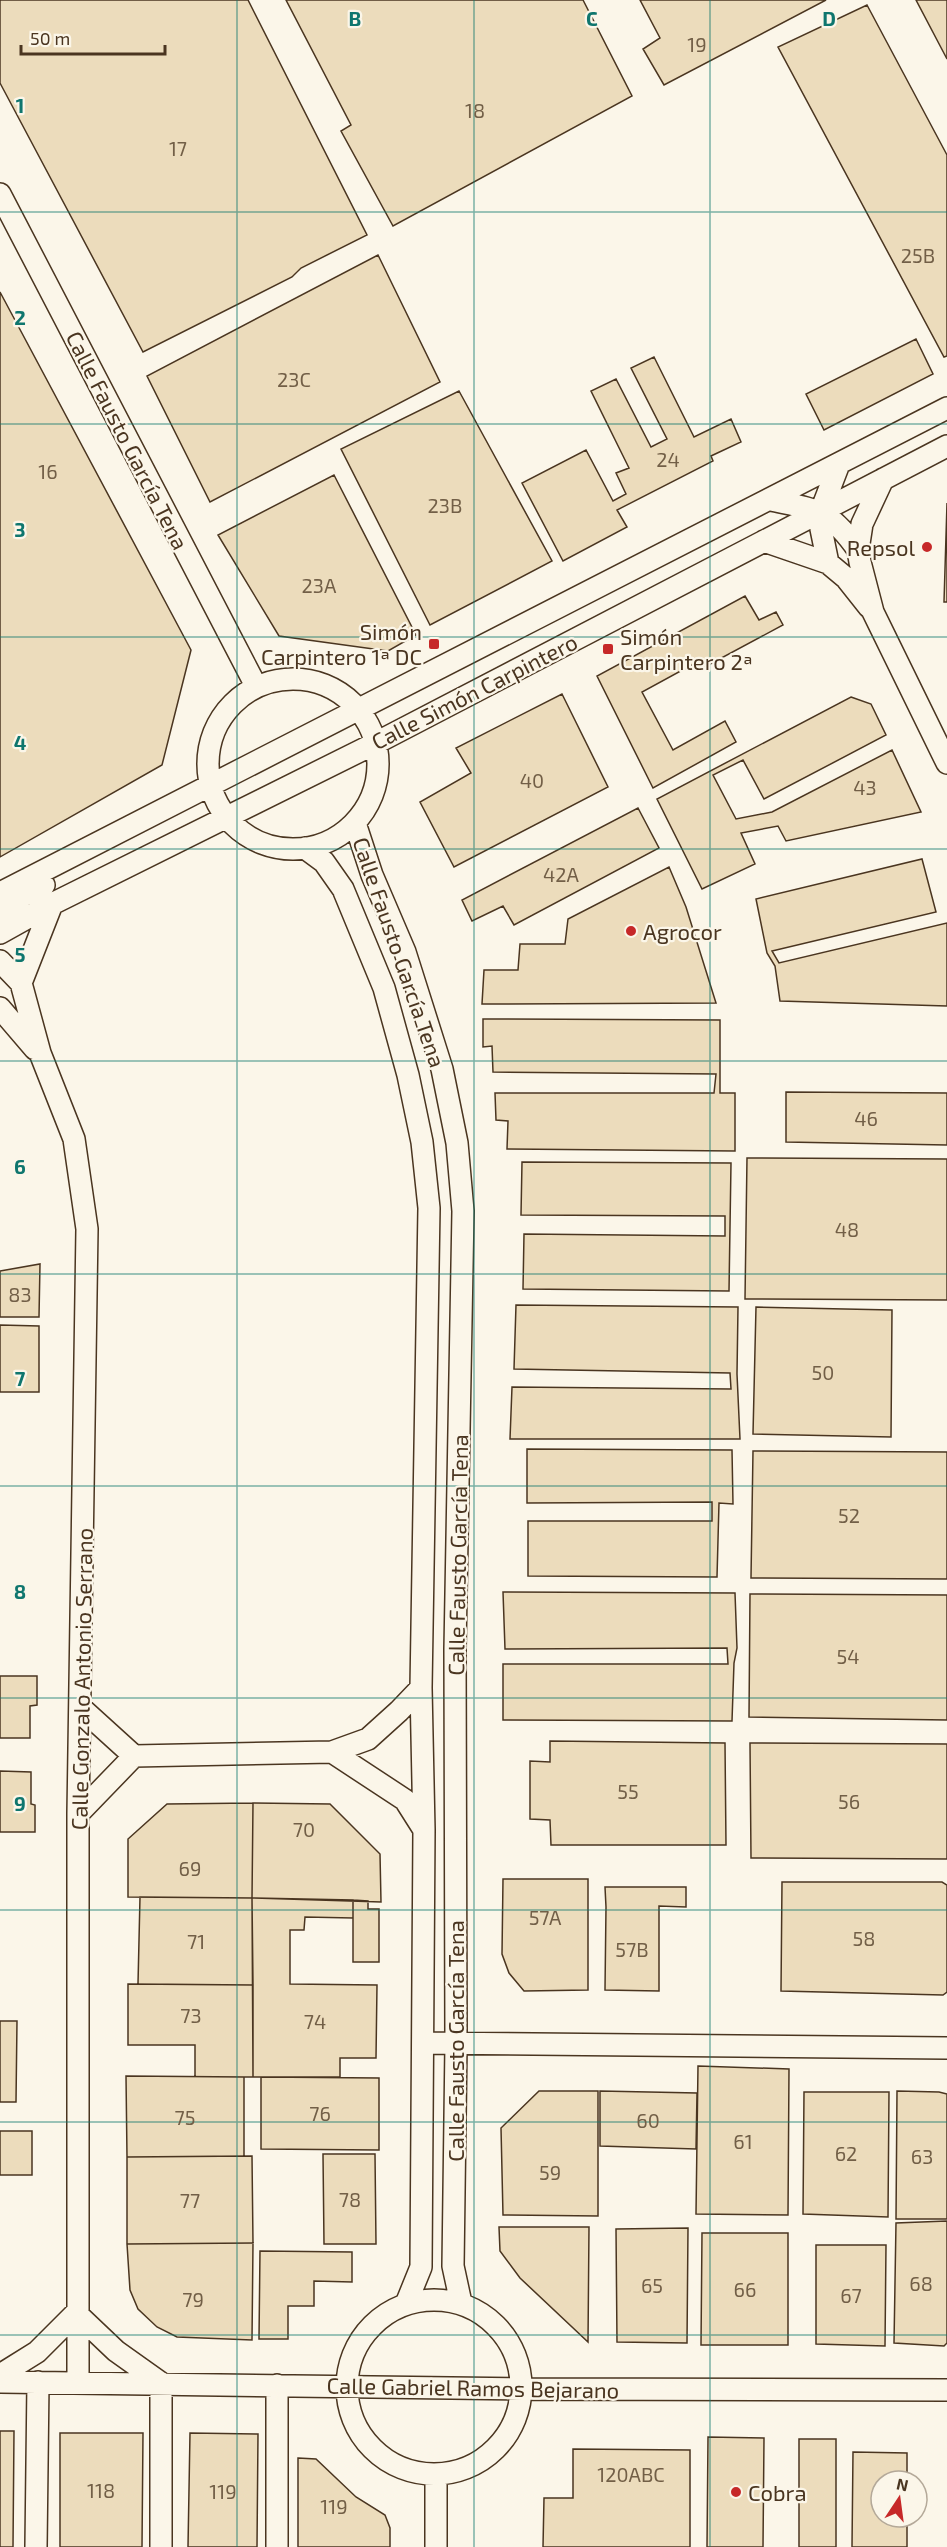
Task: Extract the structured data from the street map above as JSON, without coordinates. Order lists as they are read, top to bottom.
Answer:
{
  "streets": {
    "street": [
      "Calle Fausto García Tena",
      "Calle Simón Carpintero",
      "Calle Gonzalo Antonio Serrano",
      "Calle Gabriel Ramos Bejarano"
    ]
  },
  "crossings": [
    ["Calle Gonzalo Antonio Serrano", "Calle Gabriel Ramos Bejarano"]
  ],
  "places": {
    "other": ["Repsol", "Agrocor", "Cobra"],
    "transit": ["Simón Carpintero 1ª DC", "Simón Carpintero 2ª"]
  },
  "house_numbers": [
    "19",
    "18",
    "17",
    "25B",
    "23C",
    "24",
    "16",
    "23B",
    "23A",
    "40",
    "43",
    "42A",
    "46",
    "48",
    "83",
    "50",
    "52",
    "54",
    "55",
    "56",
    "70",
    "69",
    "57A",
    "58",
    "71",
    "57B",
    "73",
    "74",
    "76",
    "75",
    "60",
    "61",
    "62",
    "63",
    "59",
    "78",
    "77",
    "68",
    "65",
    "66",
    "67",
    "79",
    "120ABC",
    "118",
    "119",
    "119"
  ],
  "scale_bar": "50 m",
  "north": "top",
  "grid": {
    "columns": ["B", "C", "D"],
    "rows": [
      "1",
      "2",
      "3",
      "4",
      "5",
      "6",
      "7",
      "8",
      "9"
    ]
  }
}
